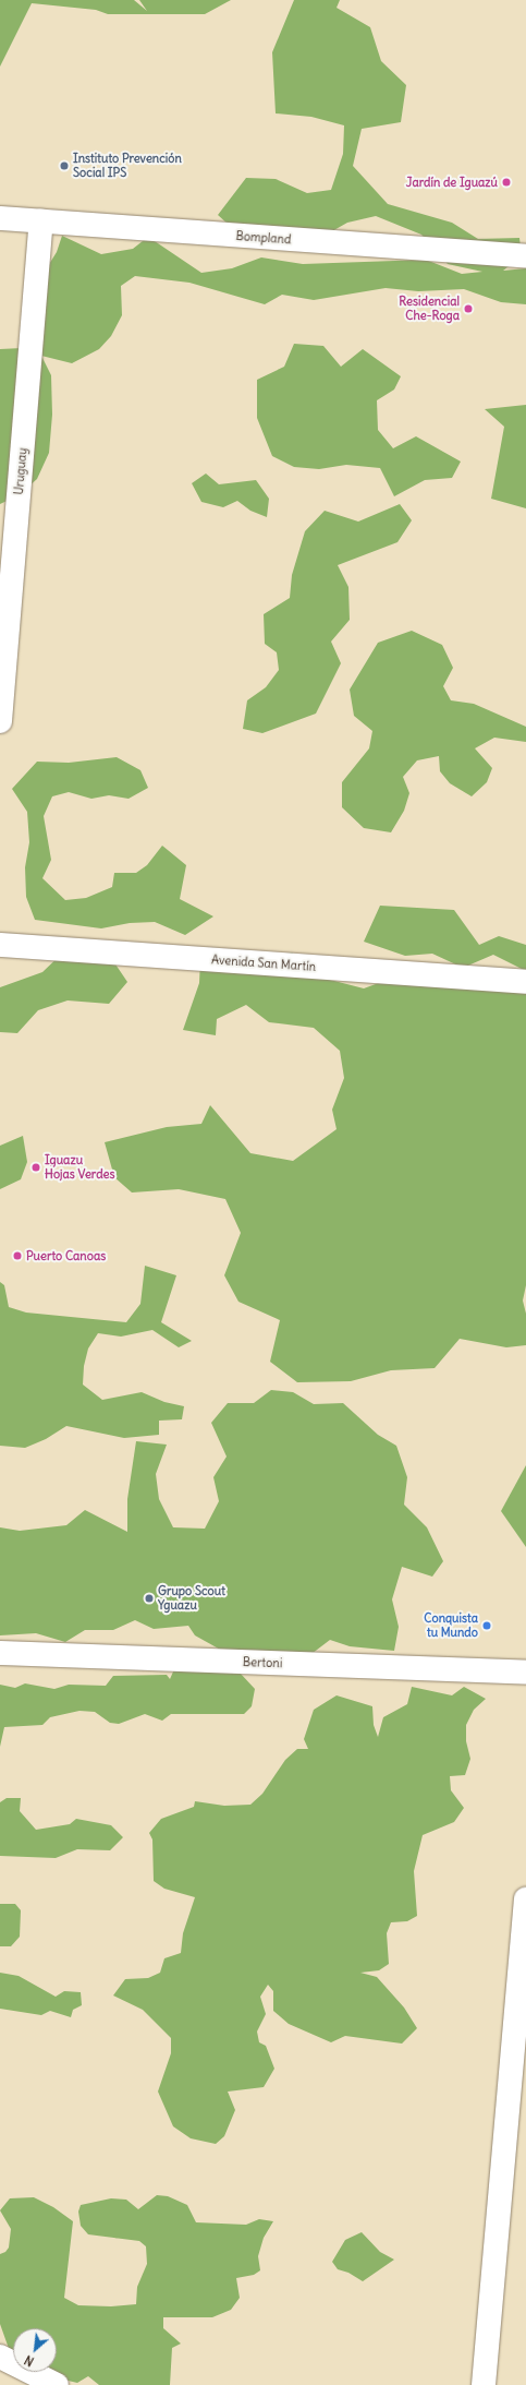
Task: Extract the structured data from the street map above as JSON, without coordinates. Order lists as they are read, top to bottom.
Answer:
{
  "streets": {
    "street": [
      "Bompland",
      "Uruguay",
      "Avenida San Martín",
      "Bertoni"
    ]
  },
  "crossings": [
    ["Bompland", "Uruguay"]
  ],
  "places": [
    "Instituto Prevención Social IPS",
    "Jardín de Iguazú",
    "Residencial Che-Roga",
    "Iguazu Hojas Verdes",
    "Puerto Canoas",
    "Grupo Scout Yguazu",
    "Conquista tu Mundo"
  ],
  "north": "bottom left"
}
